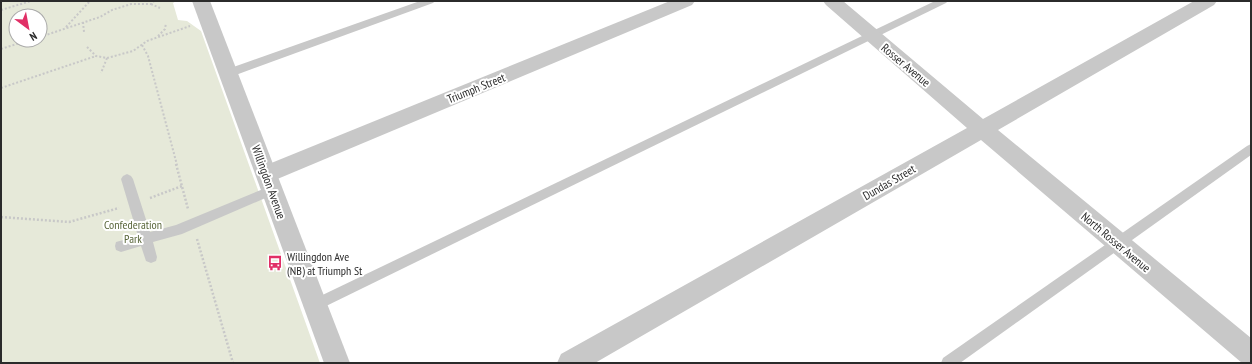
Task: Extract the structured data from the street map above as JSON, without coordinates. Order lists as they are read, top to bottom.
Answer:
{
  "streets": {
    "street": [
      "Rosser Avenue",
      "Triumph Street",
      "Willingdon Avenue",
      "Dundas Street",
      "North Rosser Avenue"
    ]
  },
  "crossings": [
    ["Rosser Avenue", "Dundas Street"],
    ["Rosser Avenue", "North Rosser Avenue"],
    ["Triumph Street", "Willingdon Avenue"],
    ["Dundas Street", "North Rosser Avenue"]
  ],
  "parks": ["Confederation Park"],
  "places": {
    "bus stop": ["Willingdon Ave (NB) at Triumph St"]
  },
  "north": "bottom right"
}
